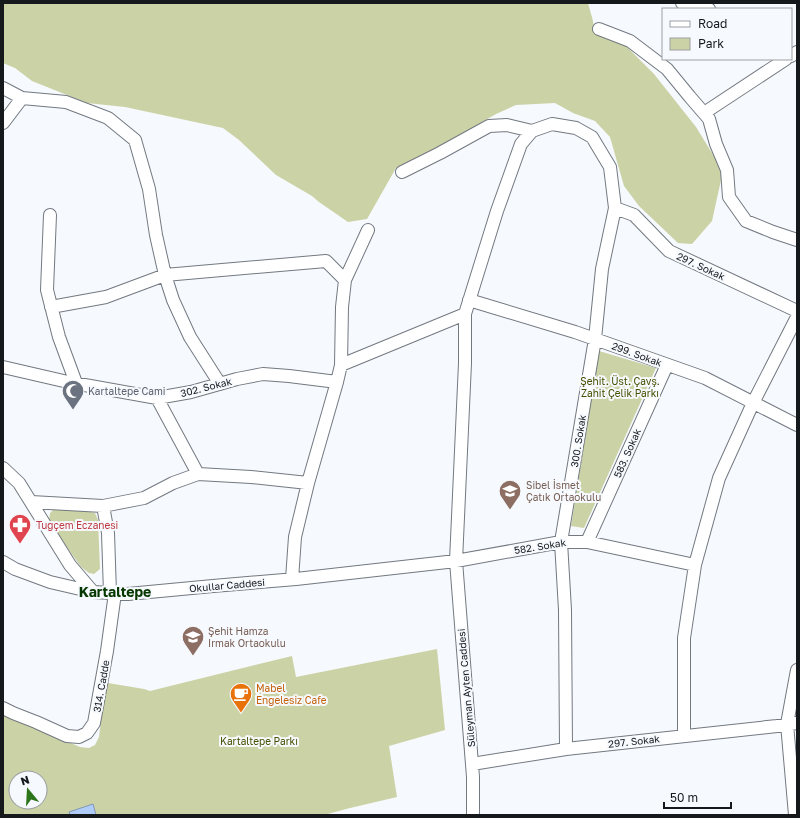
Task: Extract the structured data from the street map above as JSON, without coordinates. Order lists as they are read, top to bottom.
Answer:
{
  "streets": {
    "street": [
      "297. Sokak",
      "299. Sokak",
      "302. Sokak",
      "300. Sokak",
      "583. Sokak",
      "582. Sokak",
      "Okullar Caddesi",
      "314. Cadde",
      "Süleyman Ayten Caddesi"
    ]
  },
  "crossings": [
    ["297. Sokak", "300. Sokak"],
    ["297. Sokak", "Süleyman Ayten Caddesi"],
    ["299. Sokak", "300. Sokak"],
    ["299. Sokak", "583. Sokak"],
    ["299. Sokak", "Süleyman Ayten Caddesi"],
    ["300. Sokak", "582. Sokak"],
    ["300. Sokak", "Süleyman Ayten Caddesi"],
    ["583. Sokak", "582. Sokak"],
    ["582. Sokak", "Okullar Caddesi"],
    ["582. Sokak", "Süleyman Ayten Caddesi"],
    ["Okullar Caddesi", "314. Cadde"],
    ["Okullar Caddesi", "Süleyman Ayten Caddesi"]
  ],
  "districts": ["Kartaltepe"],
  "parks": ["Şehit. Üst. Çavş. Zahit Çelik Parkı", "Kartaltepe Parkı"],
  "places": {
    "mosque": ["Kartaltepe Cami"],
    "school or university": ["Sibel İsmet Çatık Ortaokulu", "Şehit Hamza Irmak Ortaokulu"],
    "pharmacy": ["Tuğçem Eczanesi"],
    "cafe": ["Mabel Engelesiz Cafe"]
  },
  "legend": ["Road", "Park"],
  "scale_bar": "50 m",
  "north": "top"
}
